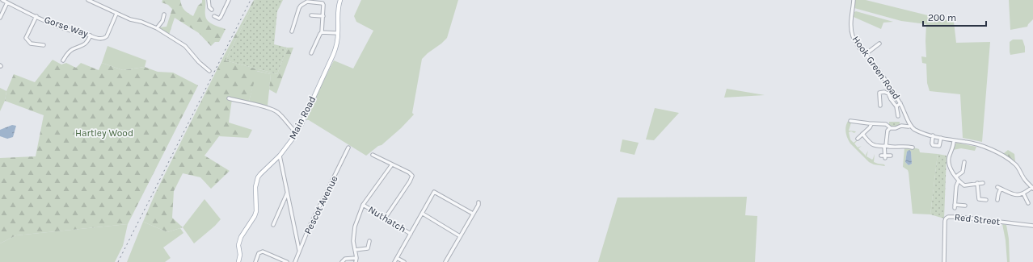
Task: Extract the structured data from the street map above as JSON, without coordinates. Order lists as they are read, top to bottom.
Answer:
{
  "streets": {
    "main road": ["Main Road"],
    "street": [
      "Gorse Way",
      "Hook Green Road",
      "Pescot Avenue",
      "Nuthatch",
      "Red Street"
    ]
  },
  "parks": ["Hartley Wood"],
  "scale_bar": "200 m"
}
